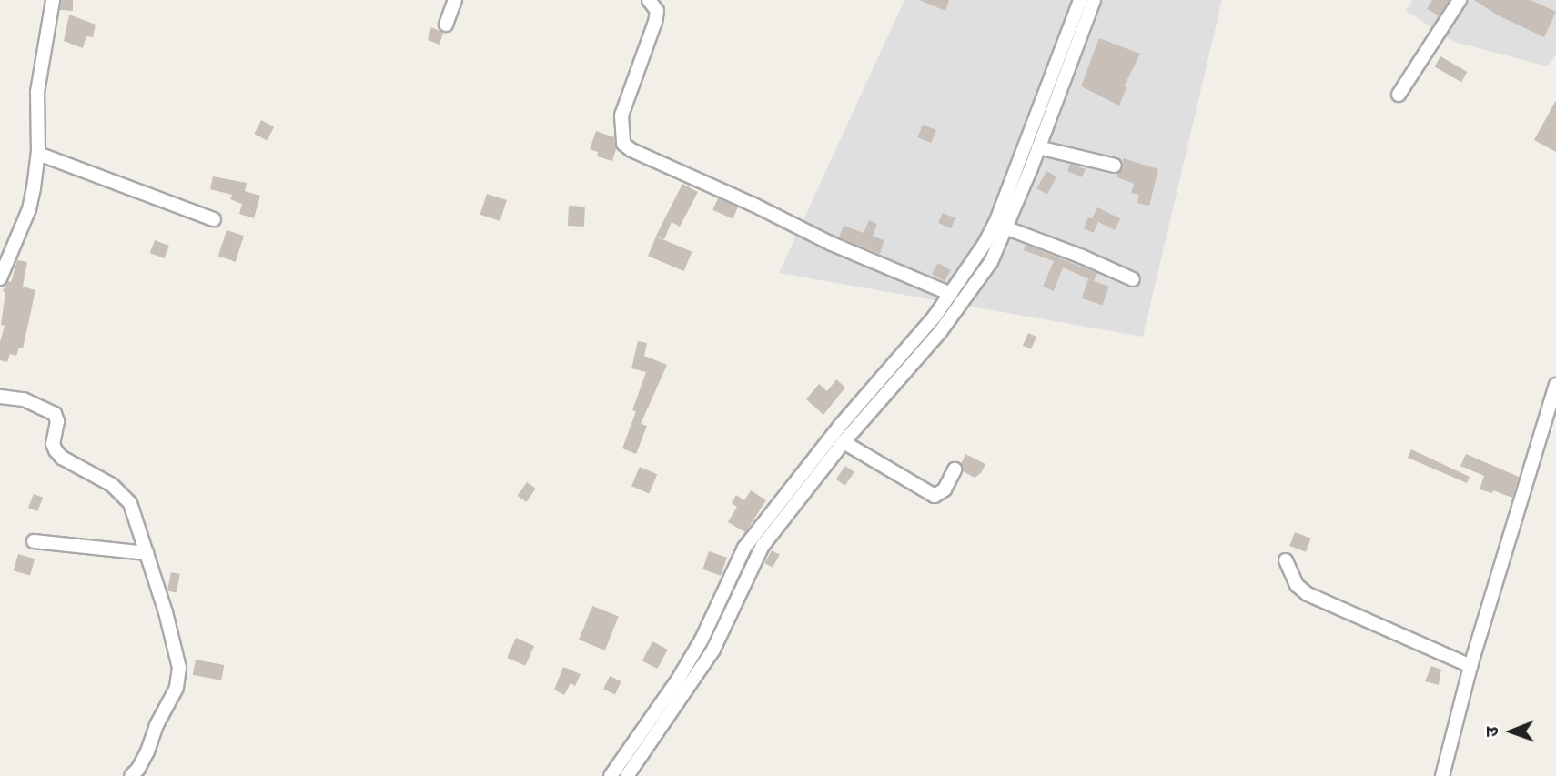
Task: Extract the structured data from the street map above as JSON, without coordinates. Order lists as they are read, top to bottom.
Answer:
{
  "north": "left"
}
